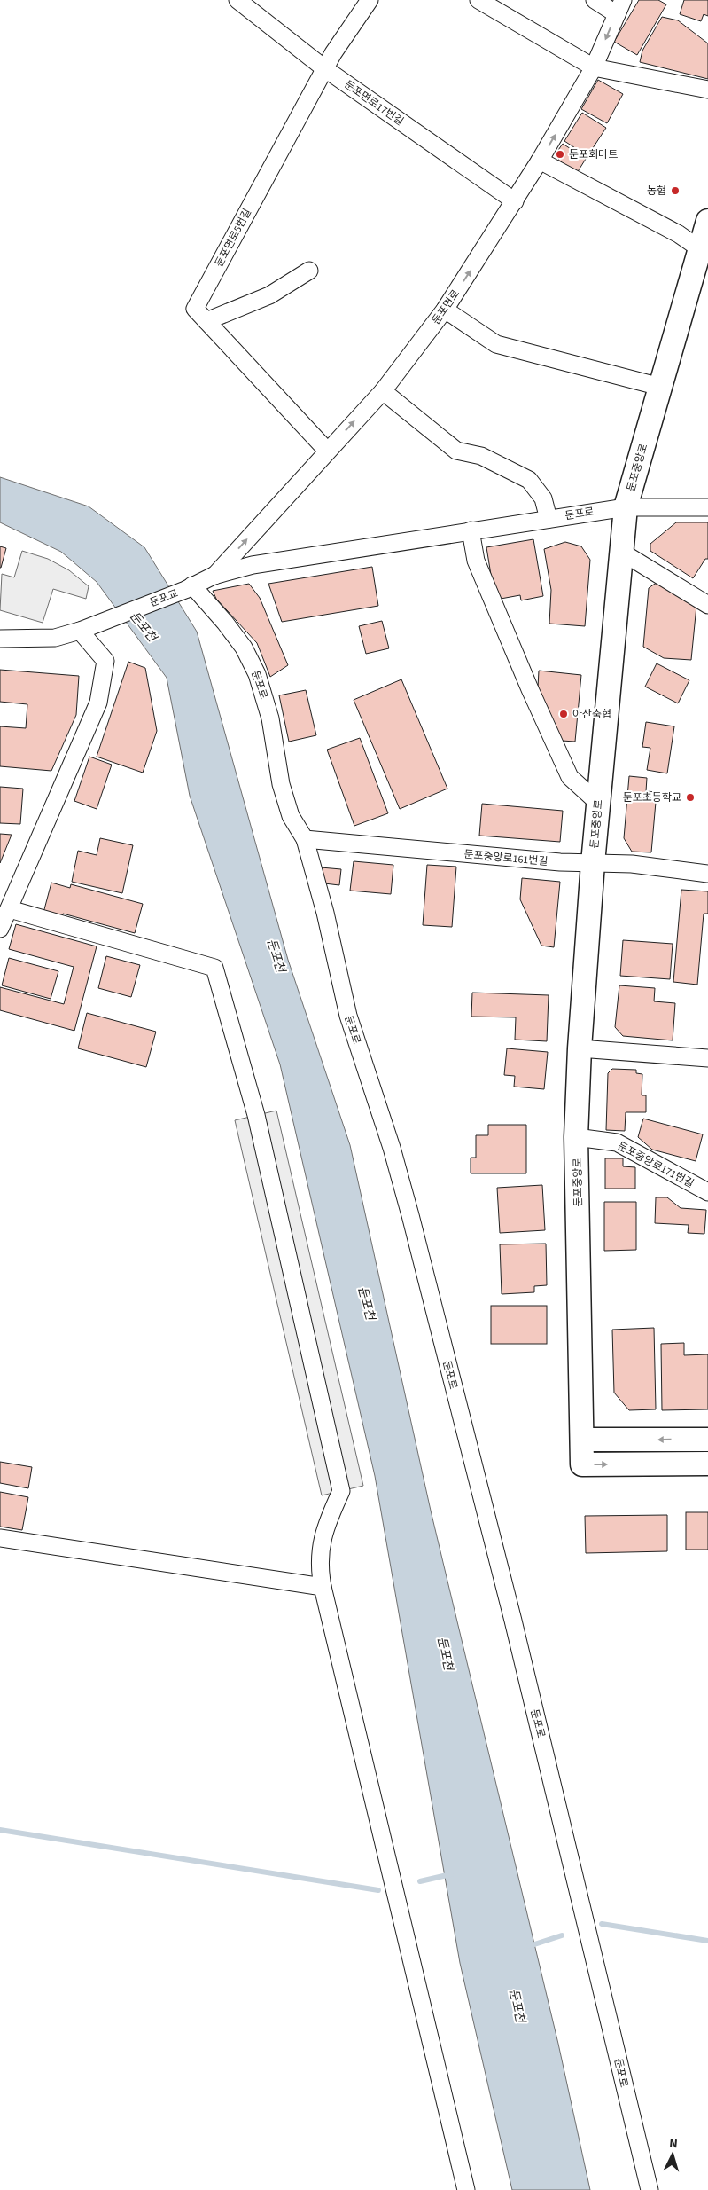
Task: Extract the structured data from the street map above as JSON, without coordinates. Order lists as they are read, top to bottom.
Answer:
{
  "streets": {
    "street": [
      "둔포면로17번길",
      "둔포면로5번길",
      "둔포면로",
      "둔포중앙로",
      "둔포로",
      "둔포교",
      "둔포중앙로161번길",
      "둔포중앙로171번길"
    ]
  },
  "crossings": [
    ["둔포면로17번길", "둔포면로5번길"],
    ["둔포면로17번길", "둔포면로"],
    ["둔포면로5번길", "둔포면로"],
    ["둔포면로", "둔포로"],
    ["둔포중앙로", "둔포로"],
    ["둔포중앙로", "둔포중앙로161번길"],
    ["둔포중앙로", "둔포중앙로171번길"],
    ["둔포로", "둔포교"],
    ["둔포로", "둔포중앙로161번길"]
  ],
  "water": ["둔포천"],
  "places": [
    "둔포회마트",
    "농협",
    "아산축협",
    "둔포초등학교"
  ],
  "north": "top"
}
